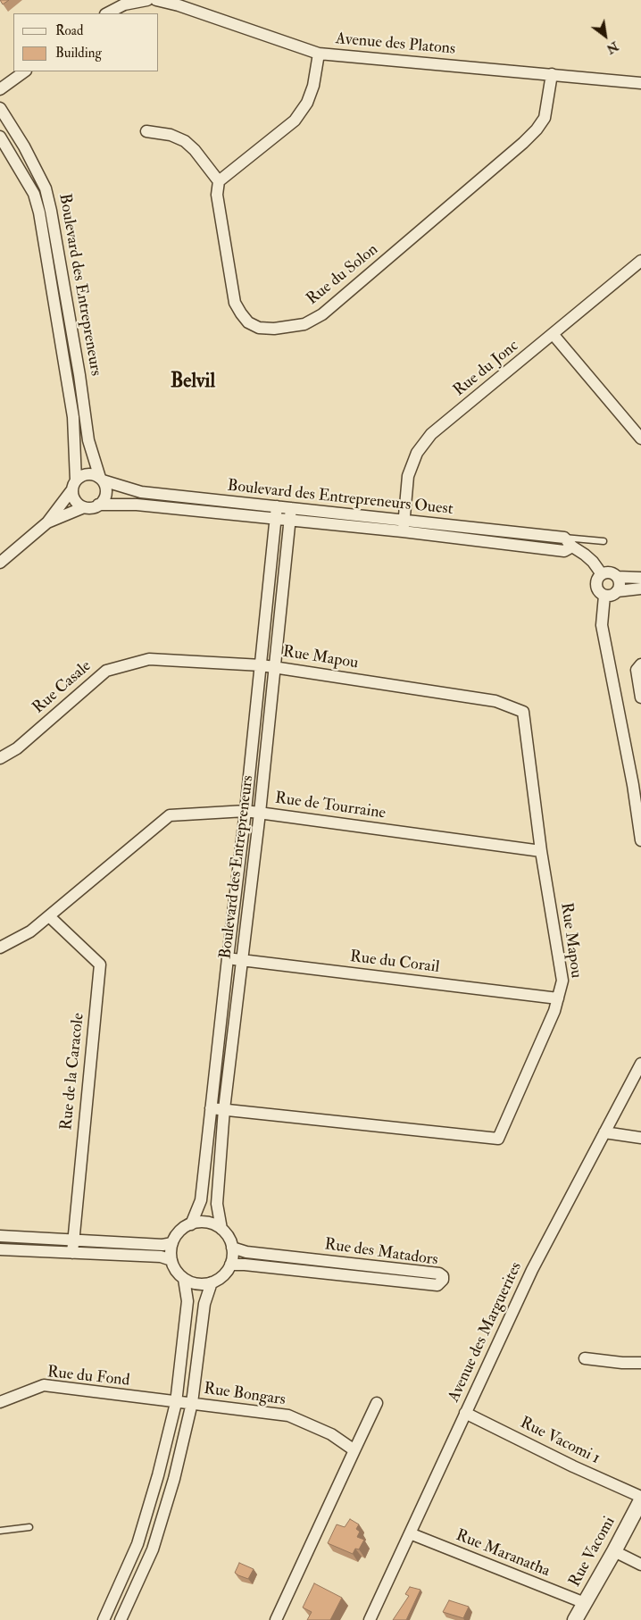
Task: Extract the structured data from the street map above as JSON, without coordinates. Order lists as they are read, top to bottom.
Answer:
{
  "streets": {
    "street": [
      "Avenue des Platons",
      "Rue du Solon",
      "Boulevard des Entrepreneurs",
      "Rue du Jonc",
      "Boulevard des Entrepreneurs Ouest",
      "Rue Mapou",
      "Rue Casale",
      "Rue de Tourraine",
      "Rue du Corail",
      "Rue de la Caracole",
      "Rue des Matadors",
      "Avenue des Marguerites",
      "Rue du Fond",
      "Rue Bongars",
      "Rue Vacomi 1",
      "Rue Vacomi",
      "Rue Maranatha"
    ]
  },
  "crossings": [
    ["Avenue des Platons", "Rue du Solon"],
    ["Boulevard des Entrepreneurs", "Boulevard des Entrepreneurs Ouest"],
    ["Boulevard des Entrepreneurs", "Rue Mapou"],
    ["Boulevard des Entrepreneurs", "Rue Casale"],
    ["Boulevard des Entrepreneurs", "Rue de Tourraine"],
    ["Boulevard des Entrepreneurs", "Rue du Corail"],
    ["Boulevard des Entrepreneurs", "Rue des Matadors"],
    ["Rue du Jonc", "Boulevard des Entrepreneurs Ouest"],
    ["Rue Mapou", "Rue Casale"],
    ["Rue Mapou", "Rue de Tourraine"],
    ["Rue Mapou", "Rue du Corail"],
    ["Rue de Tourraine", "Rue de la Caracole"],
    ["Avenue des Marguerites", "Rue Vacomi 1"],
    ["Avenue des Marguerites", "Rue Maranatha"],
    ["Rue du Fond", "Rue Bongars"],
    ["Rue Vacomi 1", "Rue Vacomi"],
    ["Rue Vacomi", "Rue Maranatha"]
  ],
  "districts": ["Belvil"],
  "legend": ["Road", "Building"],
  "north": "bottom right"
}
